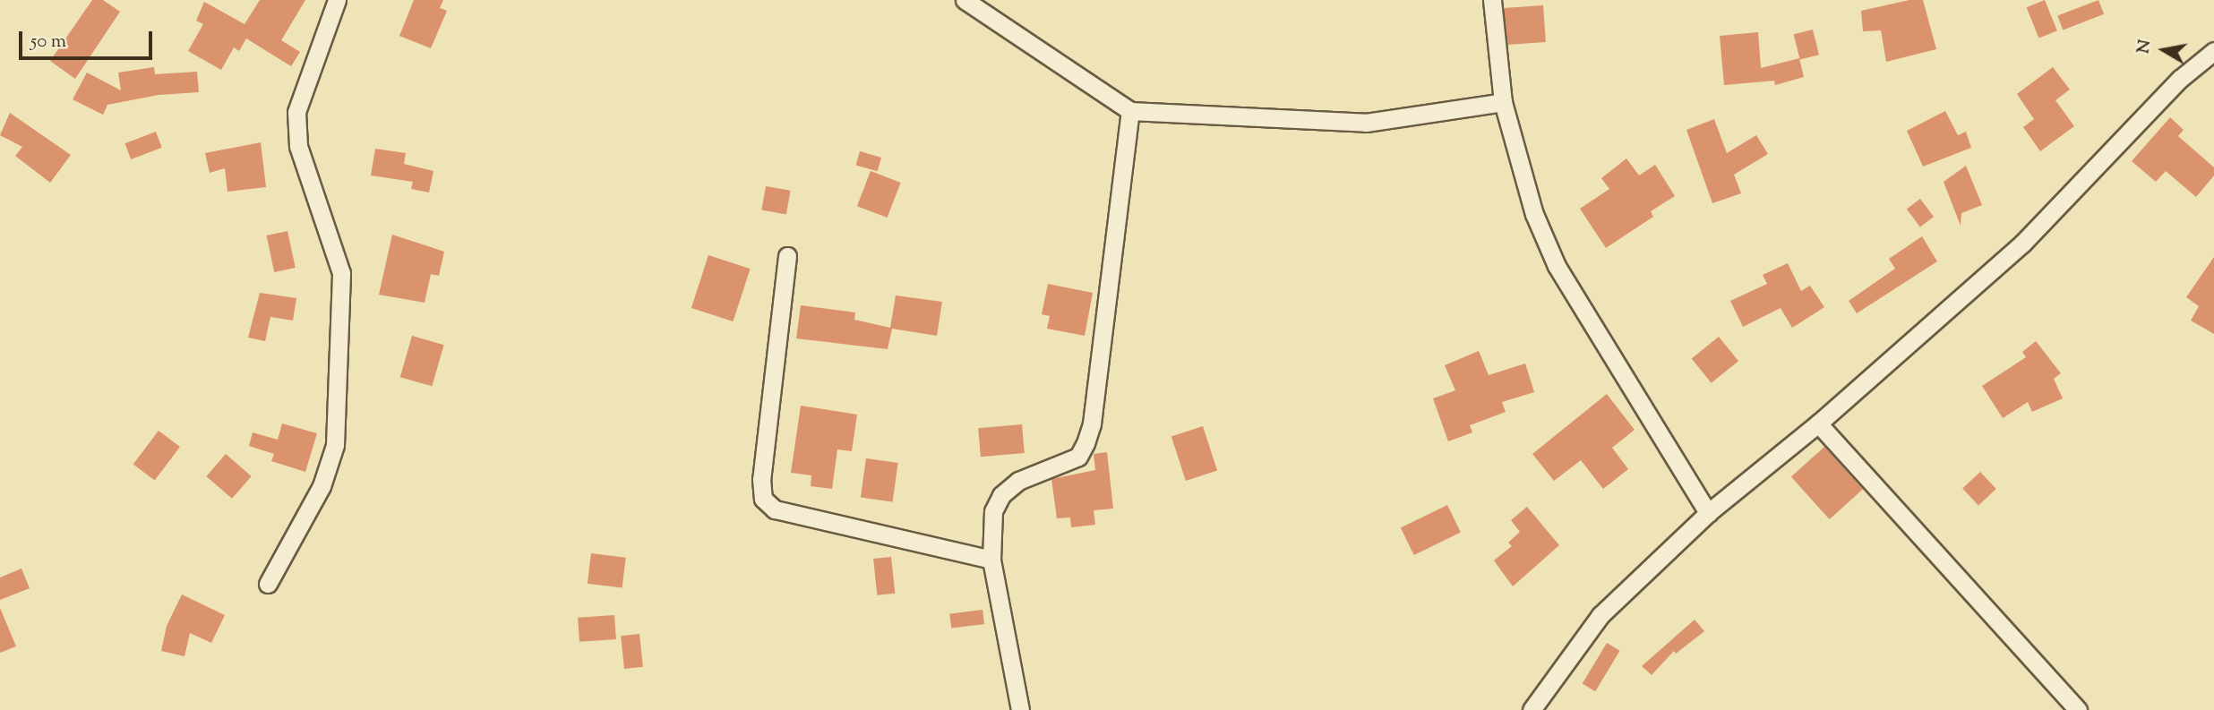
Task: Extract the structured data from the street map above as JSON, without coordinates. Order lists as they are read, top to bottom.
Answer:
{
  "scale_bar": "50 m",
  "north": "left"
}
